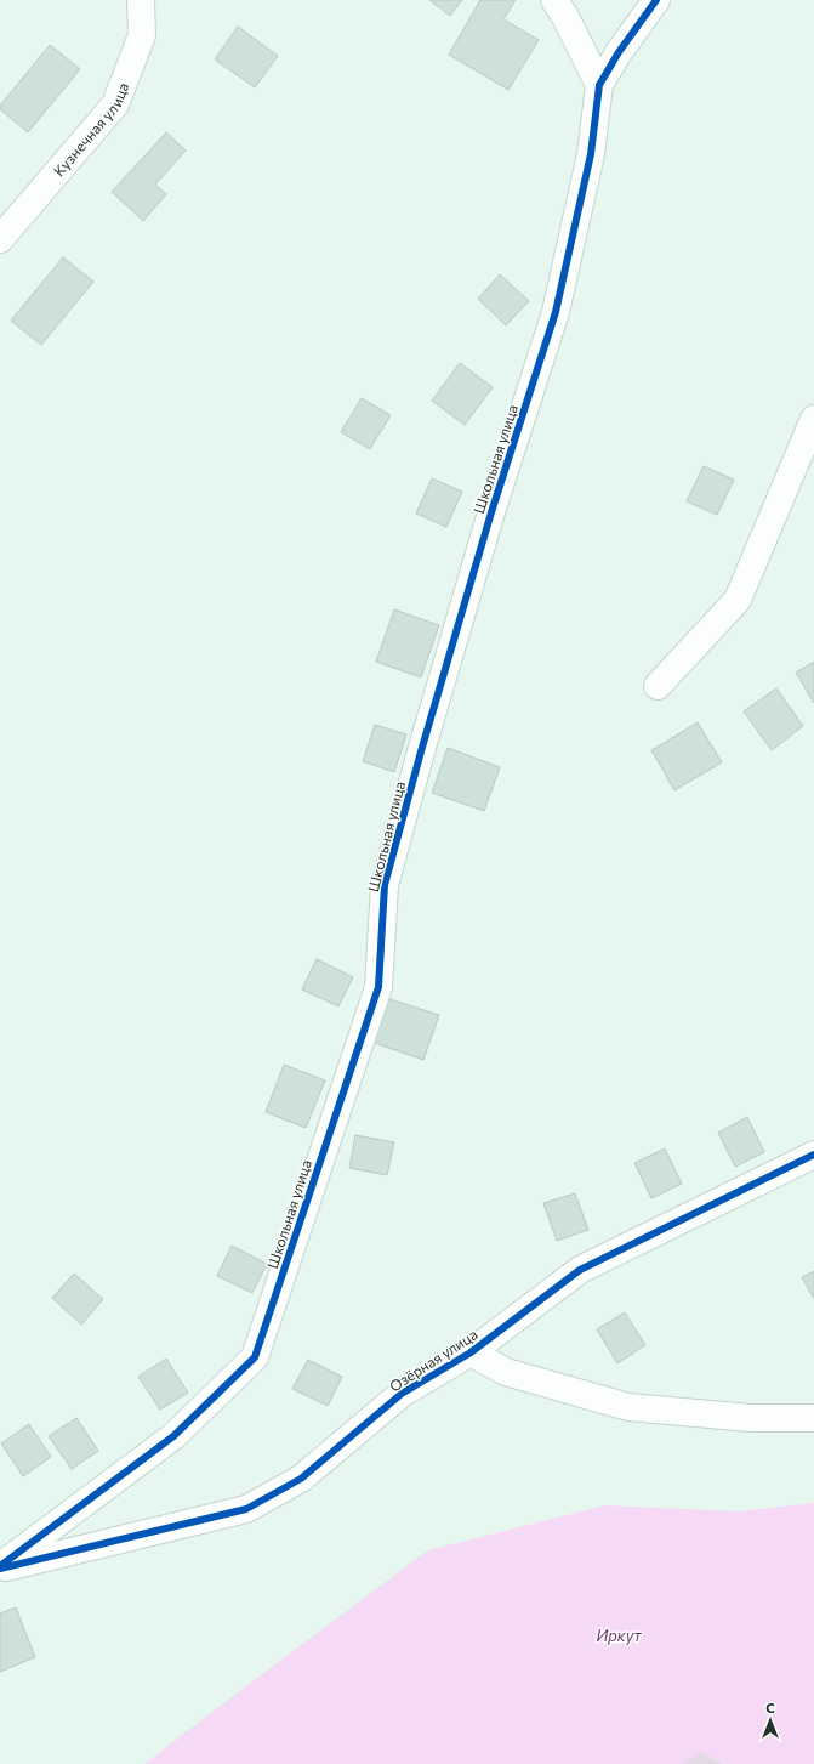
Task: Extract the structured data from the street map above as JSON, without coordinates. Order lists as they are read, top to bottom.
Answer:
{
  "streets": {
    "street": ["Кузнечная улица", "Школьная улица", "Озёрная улица"]
  },
  "crossings": [
    ["Школьная улица", "Озёрная улица"]
  ],
  "water": ["Иркут"],
  "north": "top"
}
